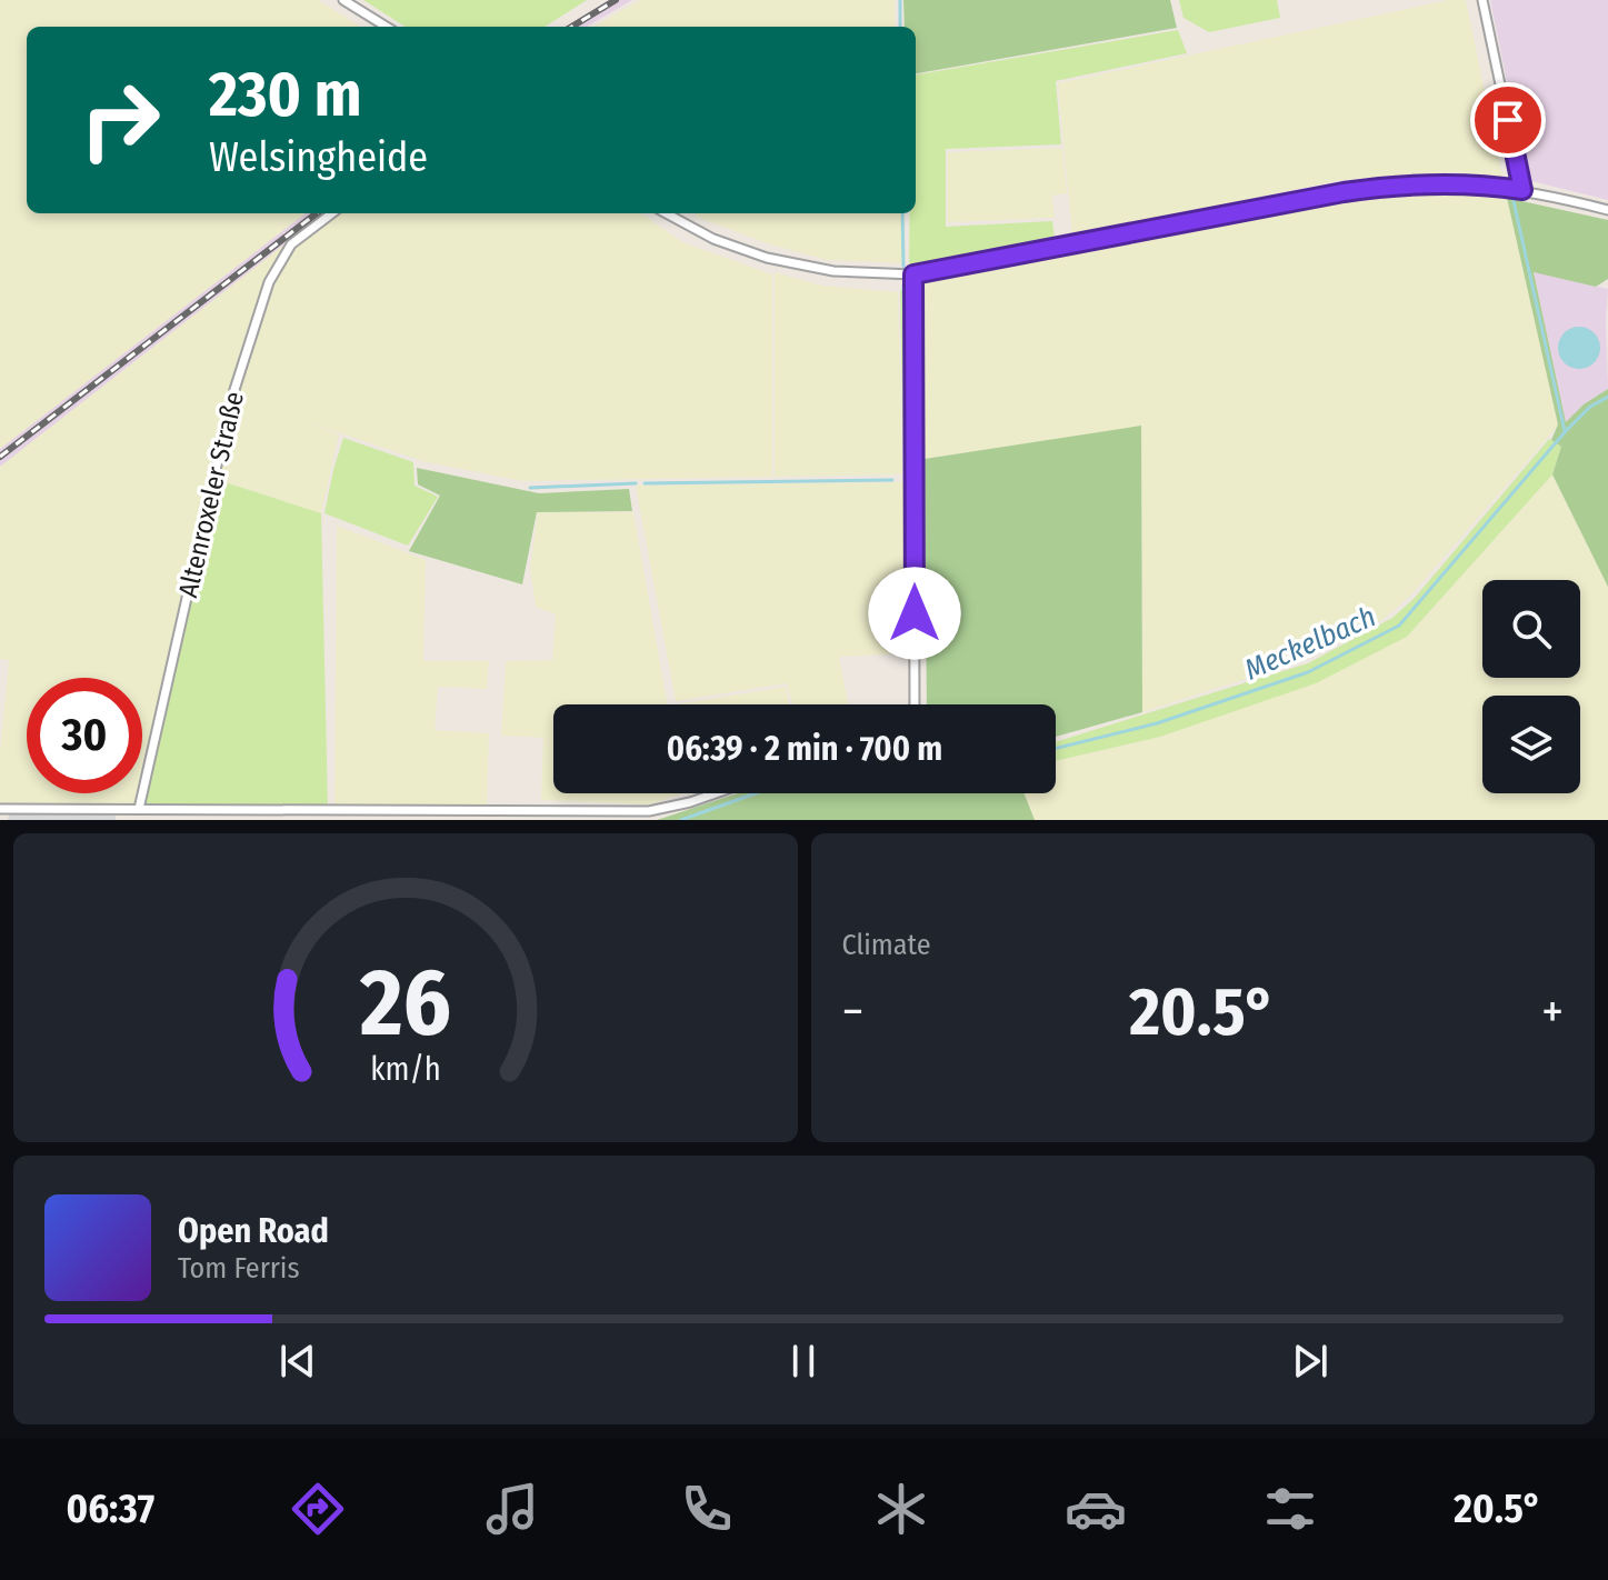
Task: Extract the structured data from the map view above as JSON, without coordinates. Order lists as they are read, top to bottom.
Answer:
{
  "streets": {
    "street": ["Altenroxeler Straße"]
  },
  "water": ["Meckelbach"],
  "page": {
    "turn": ["230 m", "Welsingheide"],
    "limit": "30",
    "trip": "06:39 · 2 min · 700 m",
    "tile": "Climate",
    "heat": ["−", "20.5°", "+"],
    "song": ["Open Road", "Tom Ferris"],
    "tabs": ["06:37", "20.5°"],
    "gauge": ["26", "km/h"]
  }
}
